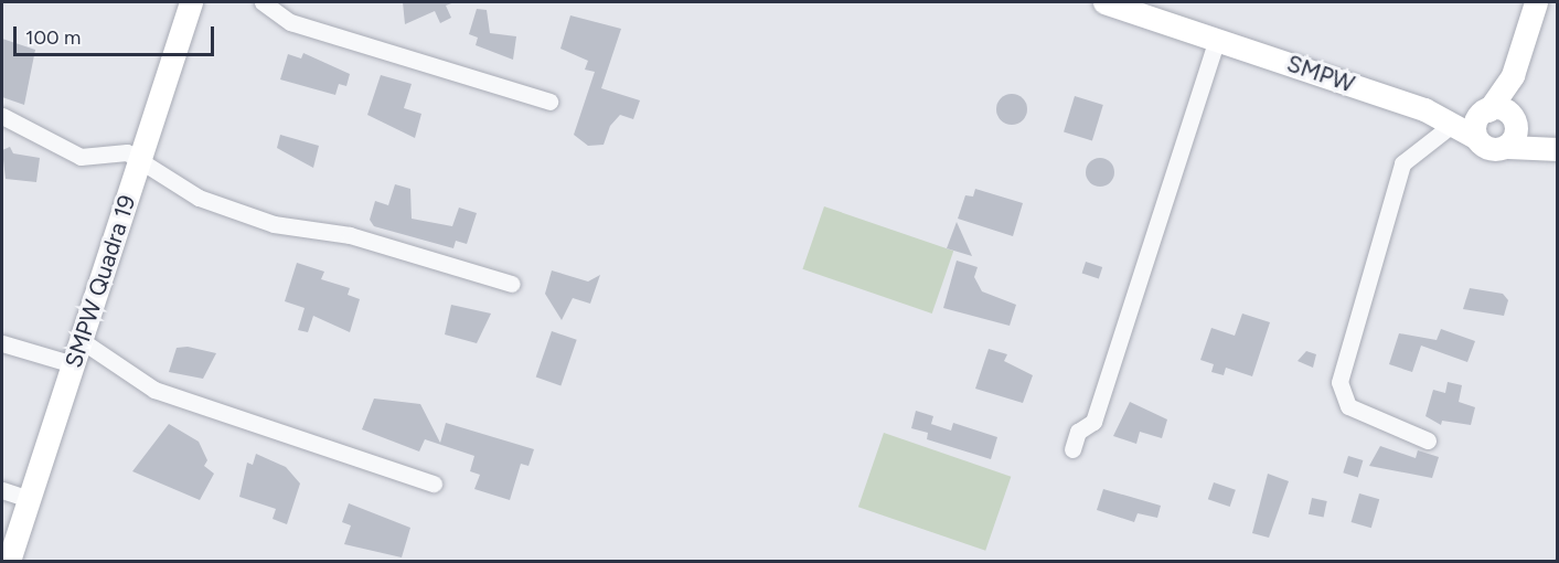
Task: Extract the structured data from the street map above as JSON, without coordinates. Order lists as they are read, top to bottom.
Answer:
{
  "streets": {
    "street": ["SMPW", "SMPW Quadra 19"]
  },
  "scale_bar": "100 m"
}
